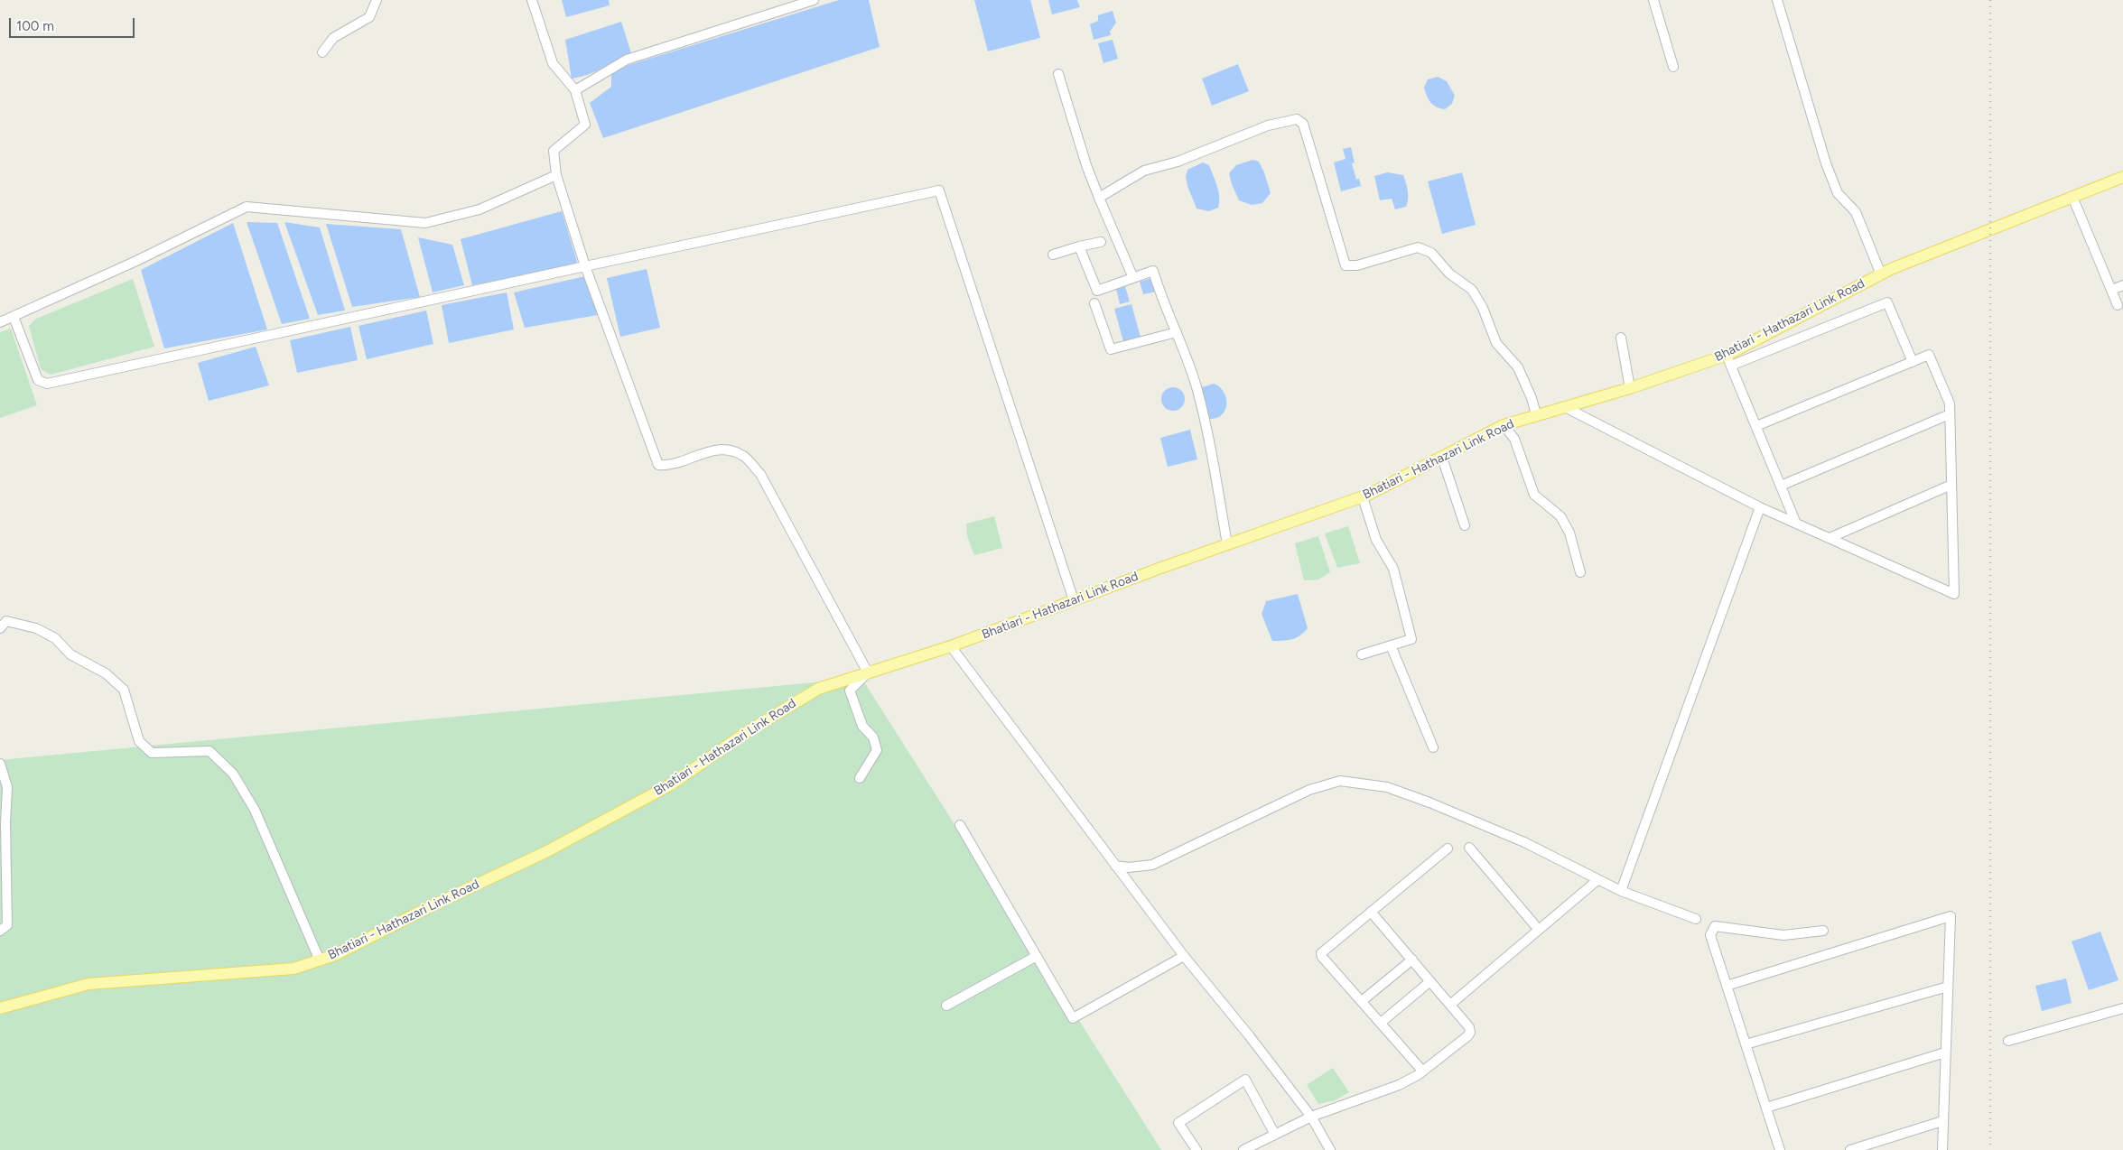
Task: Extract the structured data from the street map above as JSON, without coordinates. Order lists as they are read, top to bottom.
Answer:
{
  "streets": {
    "main road": ["Bhatiari - Hathazari Link Road"]
  },
  "scale_bar": "100 m"
}
